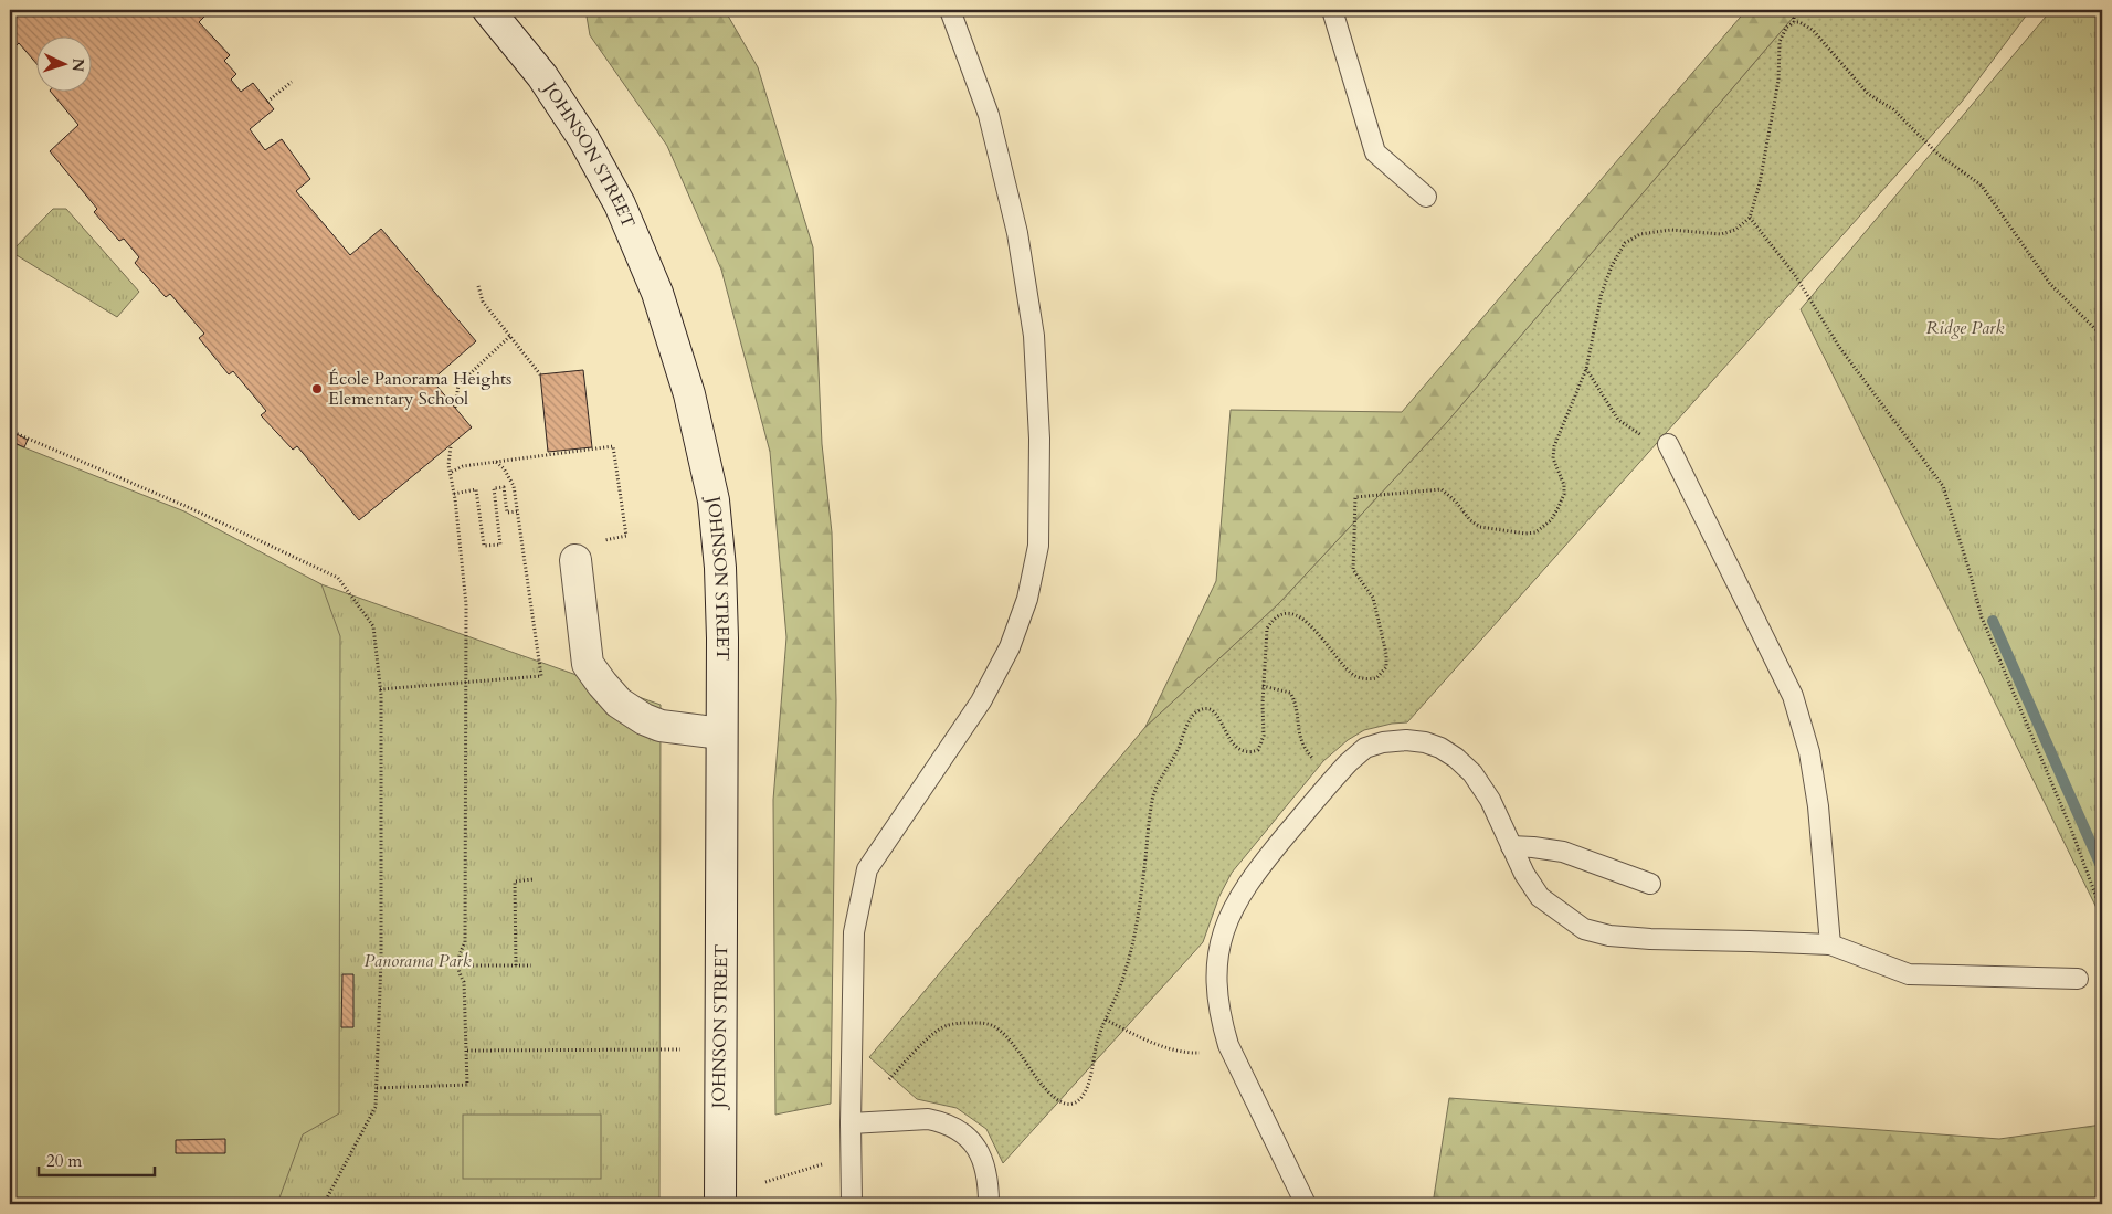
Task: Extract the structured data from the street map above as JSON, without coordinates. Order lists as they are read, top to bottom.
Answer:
{
  "streets": {
    "street": ["JOHNSON STREET"]
  },
  "parks": ["Ridge Park", "Panorama Park"],
  "places": ["École Panorama Heights Elementary School"],
  "scale_bar": "20 m",
  "north": "right"
}
